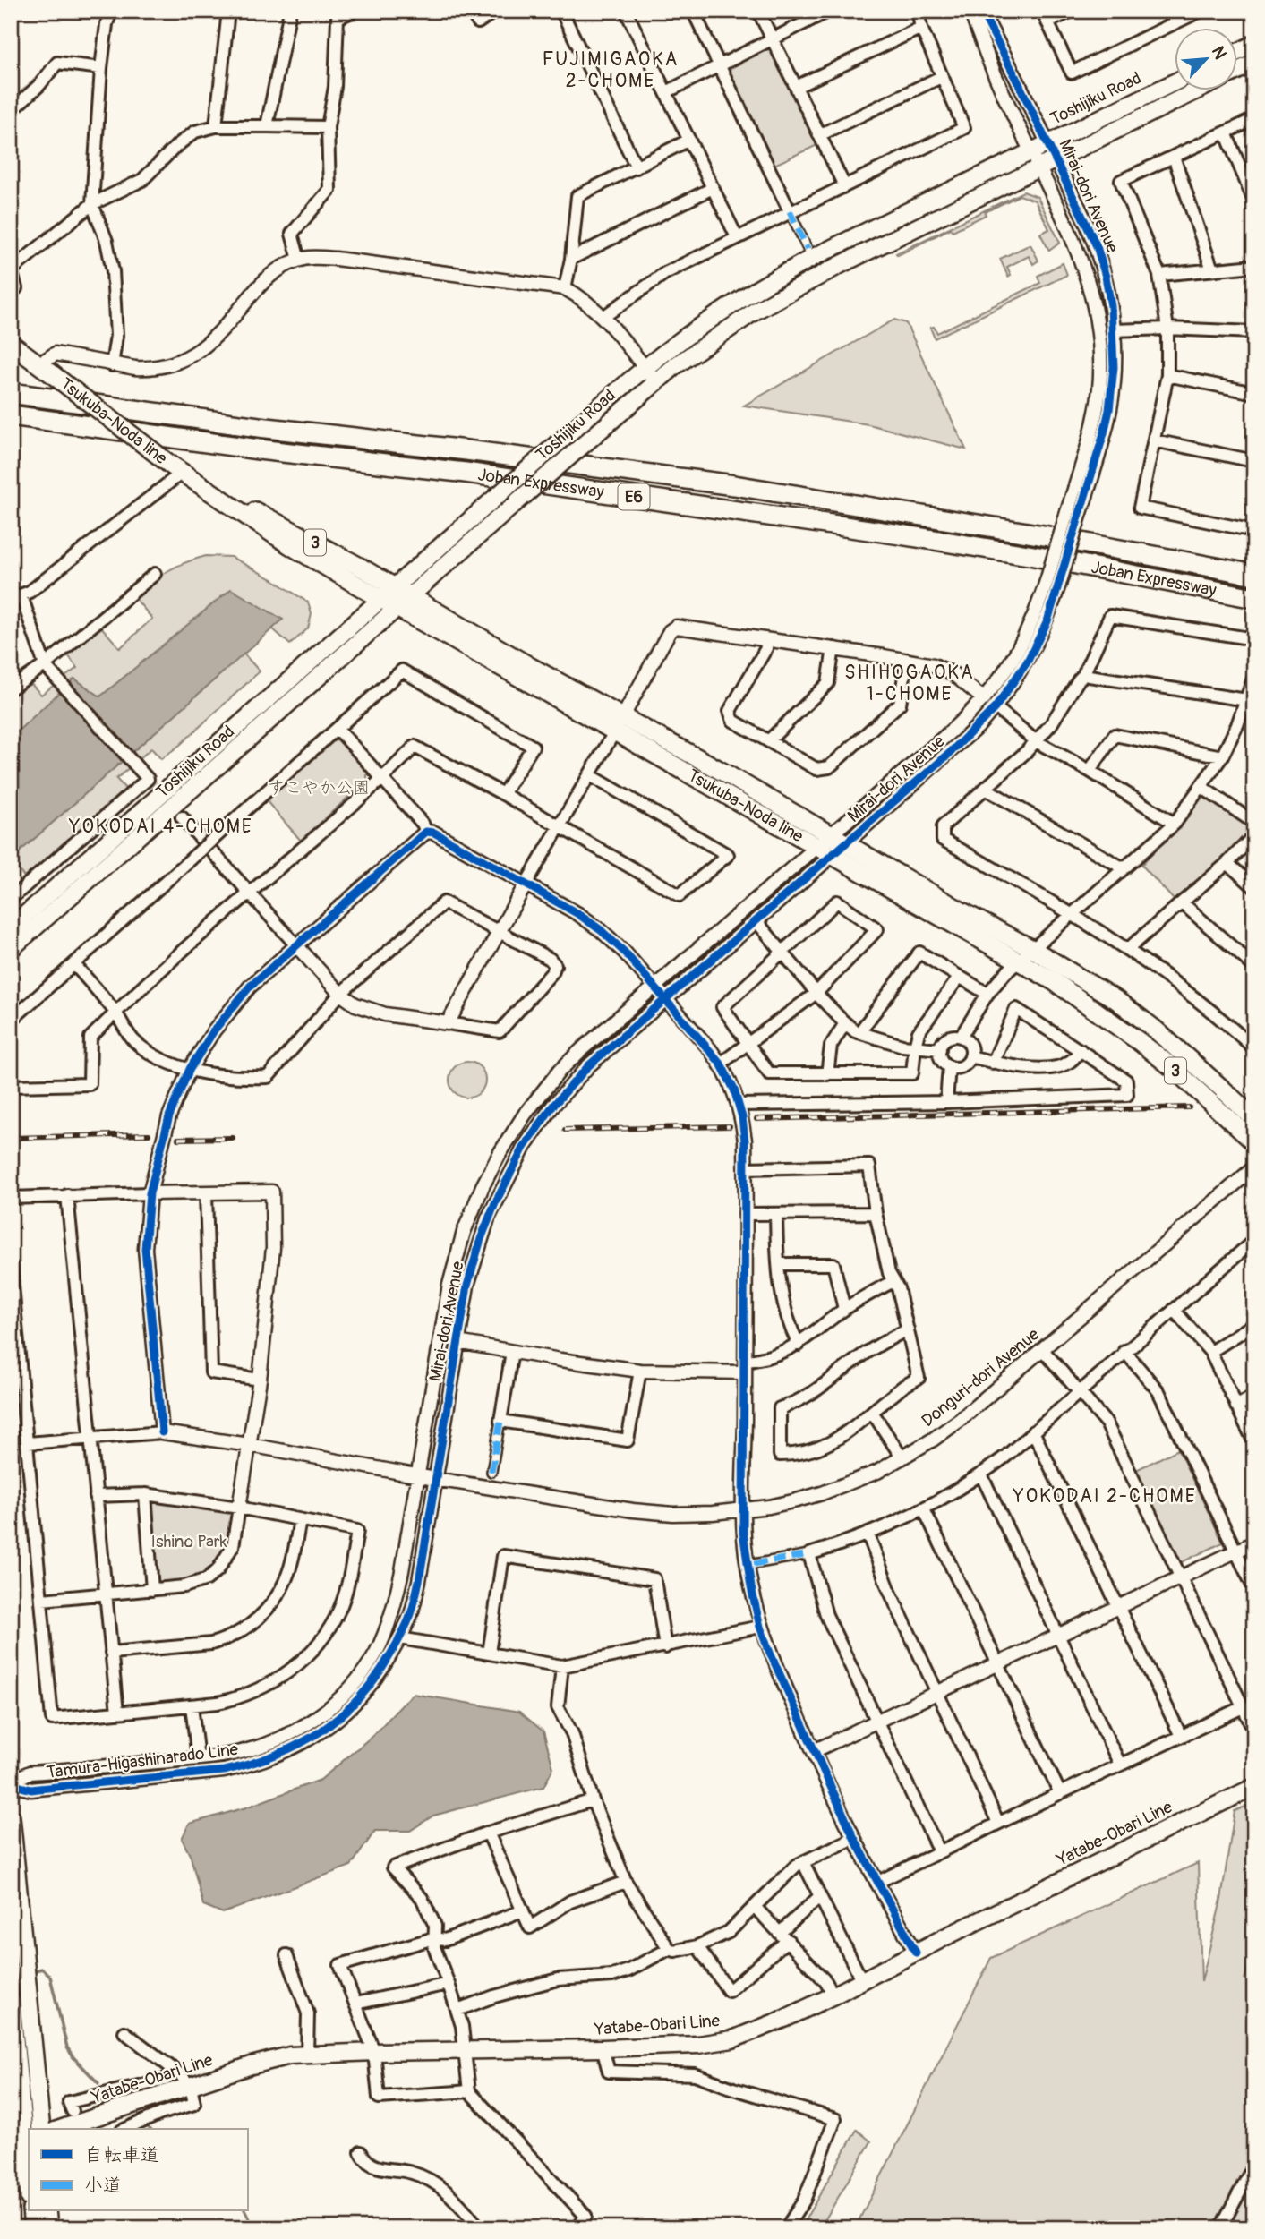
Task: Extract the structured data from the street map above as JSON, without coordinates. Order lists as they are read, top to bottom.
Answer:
{
  "streets": {
    "highway": ["Joban Expressway", "E6"],
    "main road": [
      "Toshijiku Road",
      "Tsukuba-Noda line",
      "3",
      "Yatabe-Obari Line"
    ],
    "street": ["Mirai-dori Avenue", "Donguri-dori Avenue", "Tamura-Higashinarado Line"]
  },
  "crossings": [
    ["Toshijiku Road", "Mirai-dori Avenue"],
    ["Toshijiku Road", "Tsukuba-Noda line"],
    ["Mirai-dori Avenue", "Tsukuba-Noda line"],
    ["Mirai-dori Avenue", "Donguri-dori Avenue"],
    ["Mirai-dori Avenue", "Tamura-Higashinarado Line"],
    ["Donguri-dori Avenue", "Tamura-Higashinarado Line"]
  ],
  "districts": [
    "FUJIMIGAOKA 2-CHOME",
    "SHIHOGAOKA 1-CHOME",
    "YOKODAI 4-CHOME",
    "YOKODAI 2-CHOME"
  ],
  "parks": ["すこやか公園", "Ishino Park"],
  "legend": ["自転車道", "小道"],
  "north": "top right"
}
